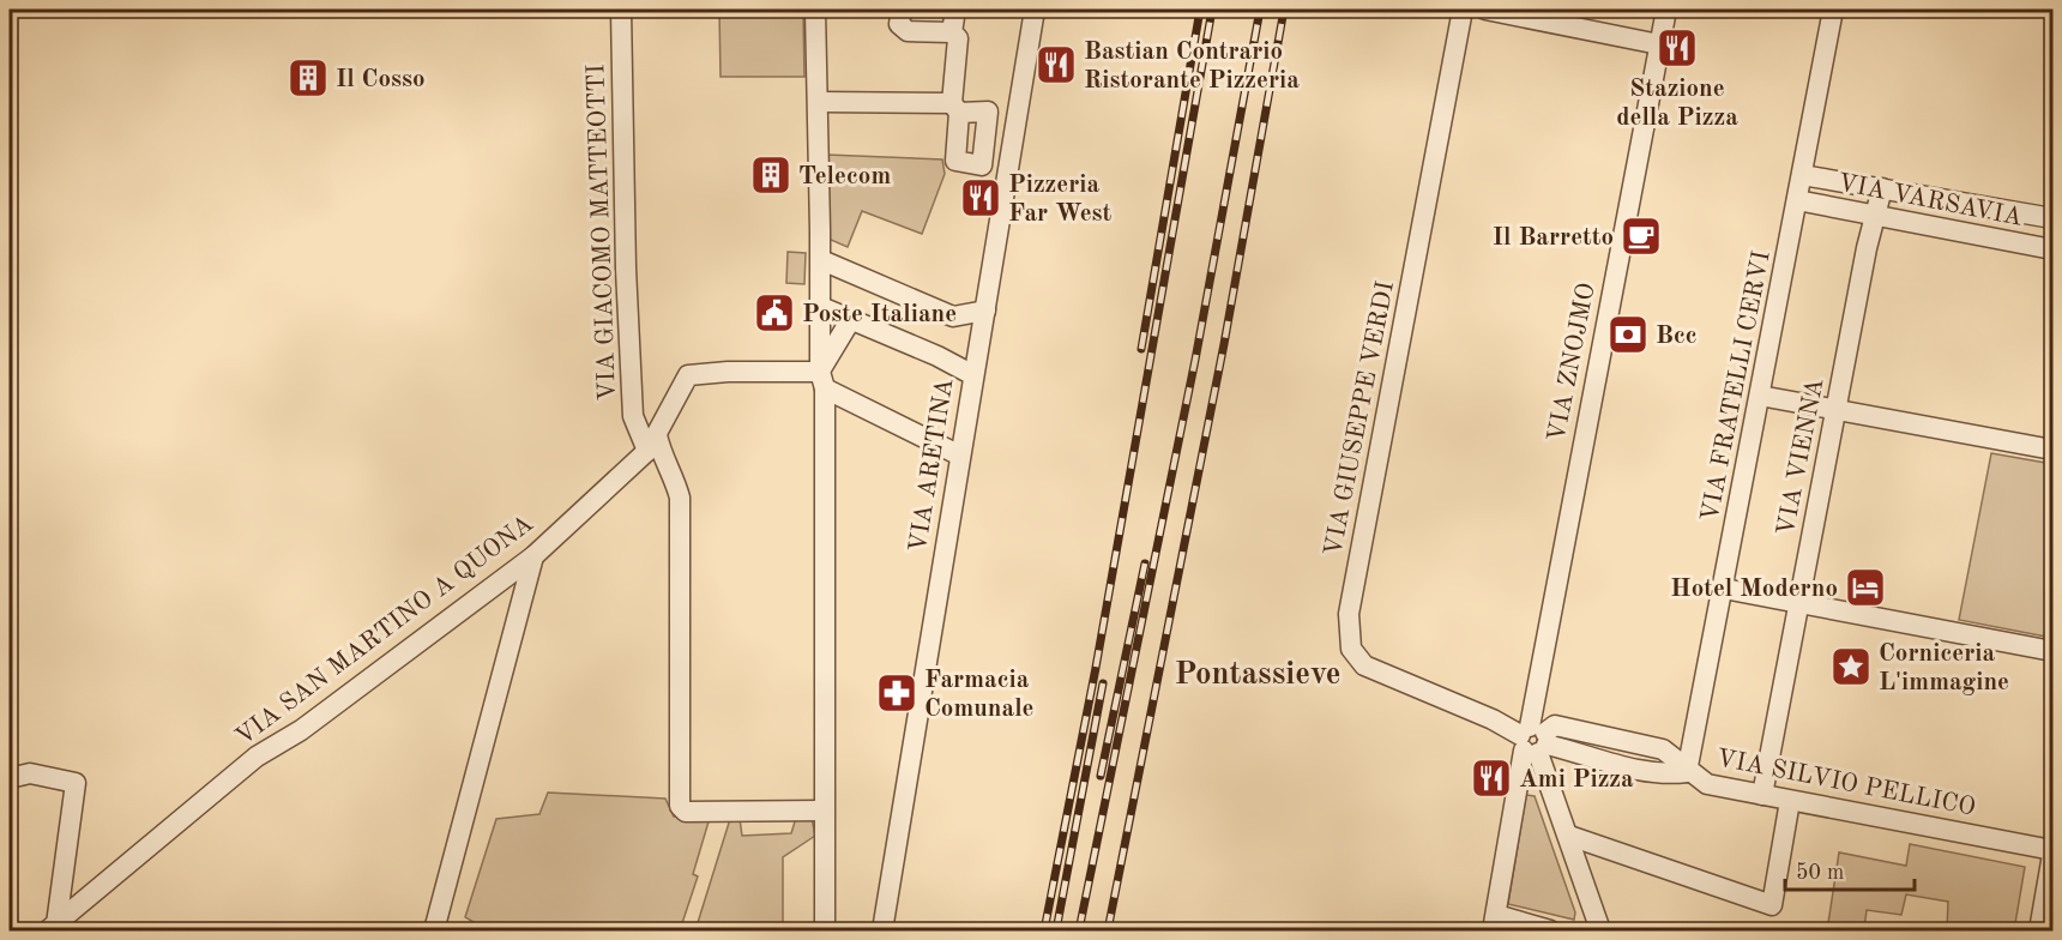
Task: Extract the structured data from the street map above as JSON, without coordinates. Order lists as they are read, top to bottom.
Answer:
{
  "streets": {
    "street": [
      "VIA VARSAVIA",
      "VIA GIACOMO MATTEOTTI",
      "VIA ZNOJMO",
      "VIA FRATELLI CERVI",
      "VIA GIUSEPPE VERDI",
      "VIA VIENNA",
      "VIA ARETINA",
      "VIA SAN MARTINO A QUONA",
      "VIA SILVIO PELLICO"
    ]
  },
  "crossings": [
    ["VIA VARSAVIA", "VIA FRATELLI CERVI"],
    ["VIA VARSAVIA", "VIA VIENNA"],
    ["VIA GIACOMO MATTEOTTI", "VIA SAN MARTINO A QUONA"],
    ["VIA ZNOJMO", "VIA GIUSEPPE VERDI"],
    ["VIA ZNOJMO", "VIA SILVIO PELLICO"],
    ["VIA FRATELLI CERVI", "VIA SILVIO PELLICO"],
    ["VIA GIUSEPPE VERDI", "VIA SILVIO PELLICO"],
    ["VIA VIENNA", "VIA SILVIO PELLICO"]
  ],
  "districts": ["Pontassieve"],
  "places": {
    "restaurant": [
      "Stazione della Pizza",
      "Bastian Contrario Ristorante Pizzeria",
      "Pizzeria Far West",
      "Ami Pizza"
    ],
    "building": ["Il Cosso", "Telecom"],
    "cafe": ["Il Barretto"],
    "public building": ["Poste Italiane"],
    "bank": ["Bcc"],
    "hotel": ["Hotel Moderno"],
    "place": ["Corniceria L'immagine"],
    "pharmacy": ["Farmacia Comunale"]
  },
  "scale_bar": "50 m"
}
